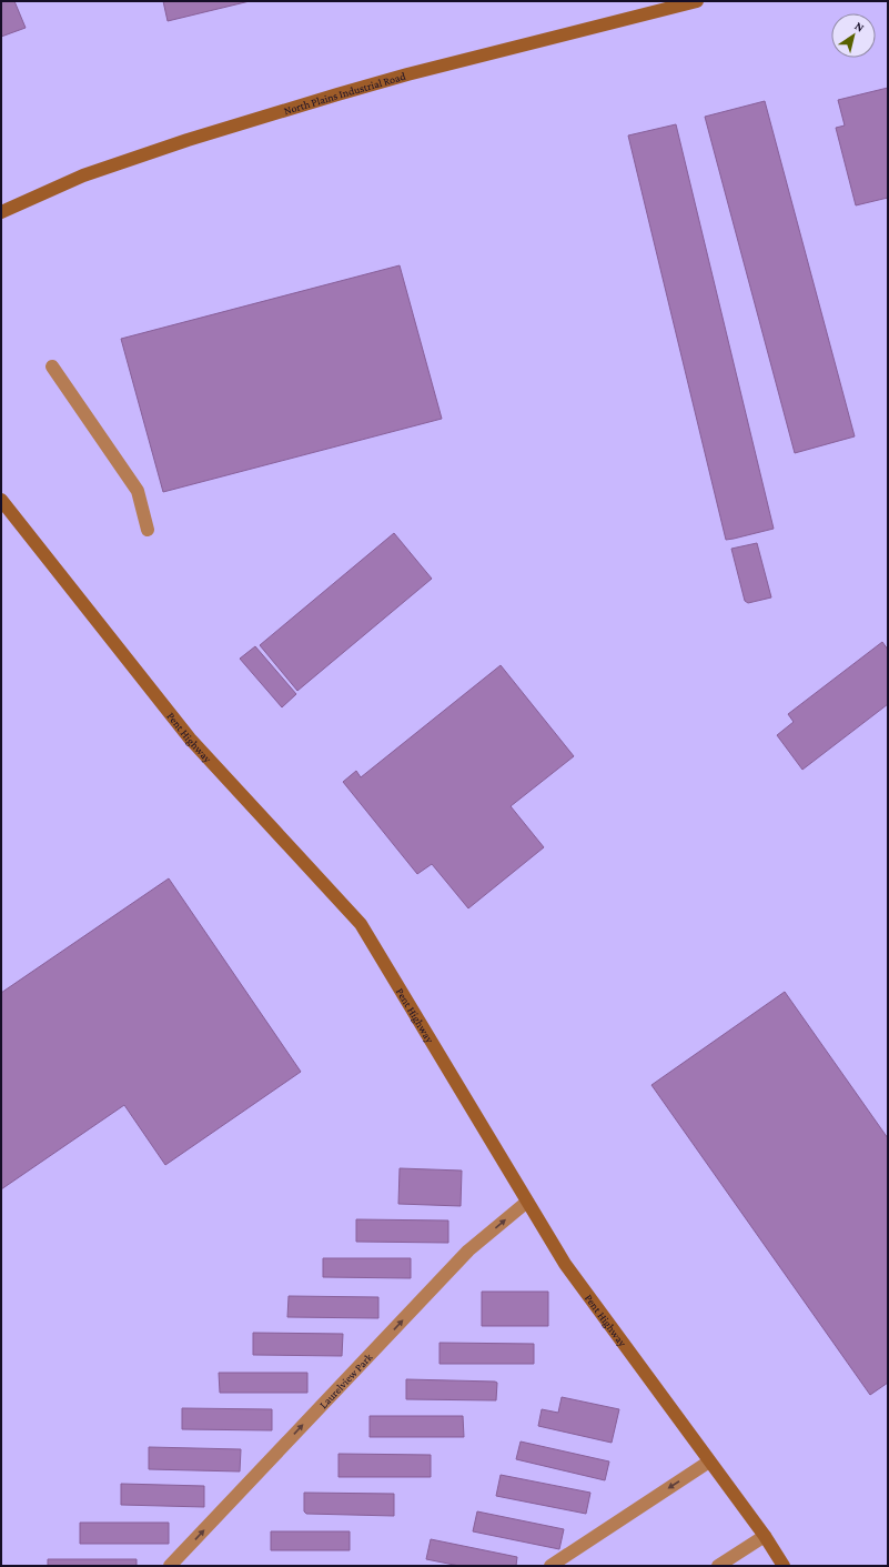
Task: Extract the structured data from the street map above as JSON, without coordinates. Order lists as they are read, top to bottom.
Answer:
{
  "streets": {
    "street": ["North Plains Industrial Road", "Pent Highway", "Laurelview Park"]
  },
  "crossings": [
    ["Pent Highway", "Laurelview Park"]
  ],
  "one_way": ["Laurelview Park"],
  "north": "top right"
}
